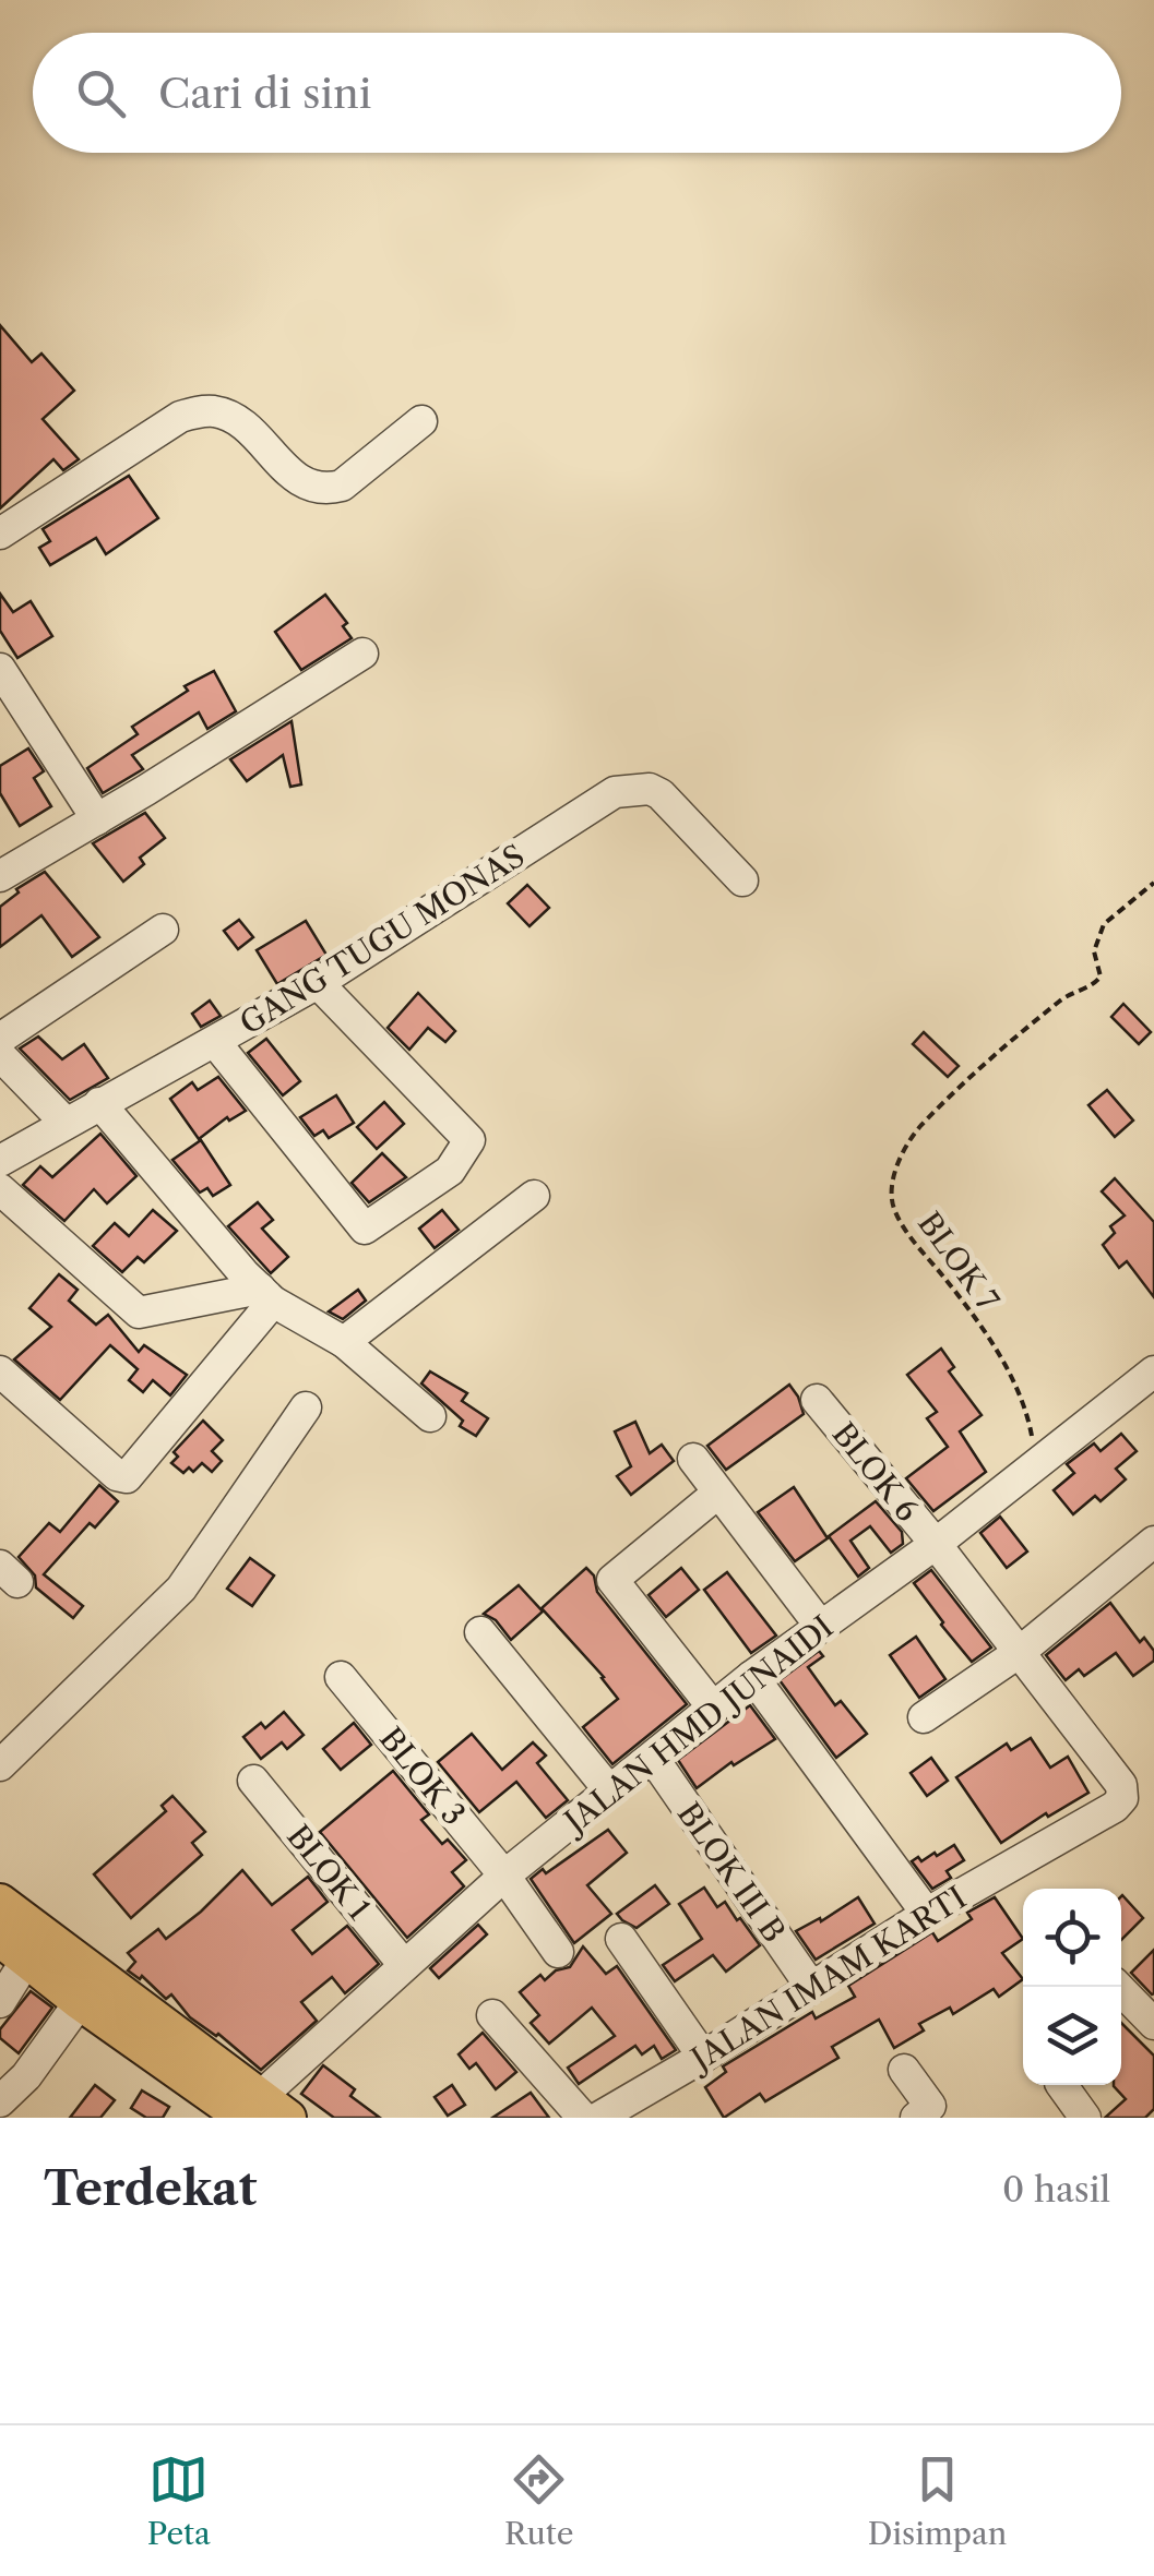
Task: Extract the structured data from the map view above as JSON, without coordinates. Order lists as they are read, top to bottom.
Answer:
{
  "streets": {
    "street": [
      "GANG TUGU MONAS",
      "BLOK 6",
      "JALAN HMD JUNAIDI",
      "BLOK 3",
      "BLOK 1",
      "BLOK III B",
      "JALAN IMAM KARTI"
    ],
    "path": ["BLOK 7"]
  },
  "crossings": [
    ["BLOK 7", "JALAN HMD JUNAIDI"],
    ["BLOK 6", "JALAN HMD JUNAIDI"],
    ["BLOK 6", "JALAN IMAM KARTI"],
    ["JALAN HMD JUNAIDI", "BLOK 3"],
    ["JALAN HMD JUNAIDI", "BLOK 1"],
    ["JALAN HMD JUNAIDI", "BLOK III B"],
    ["JALAN HMD JUNAIDI", "JALAN IMAM KARTI"],
    ["BLOK III B", "JALAN IMAM KARTI"]
  ],
  "page": {
    "search": "Cari di sini",
    "heading": ["Terdekat", "0 hasil"],
    "nav": ["Peta", "Rute", "Disimpan"]
  }
}
